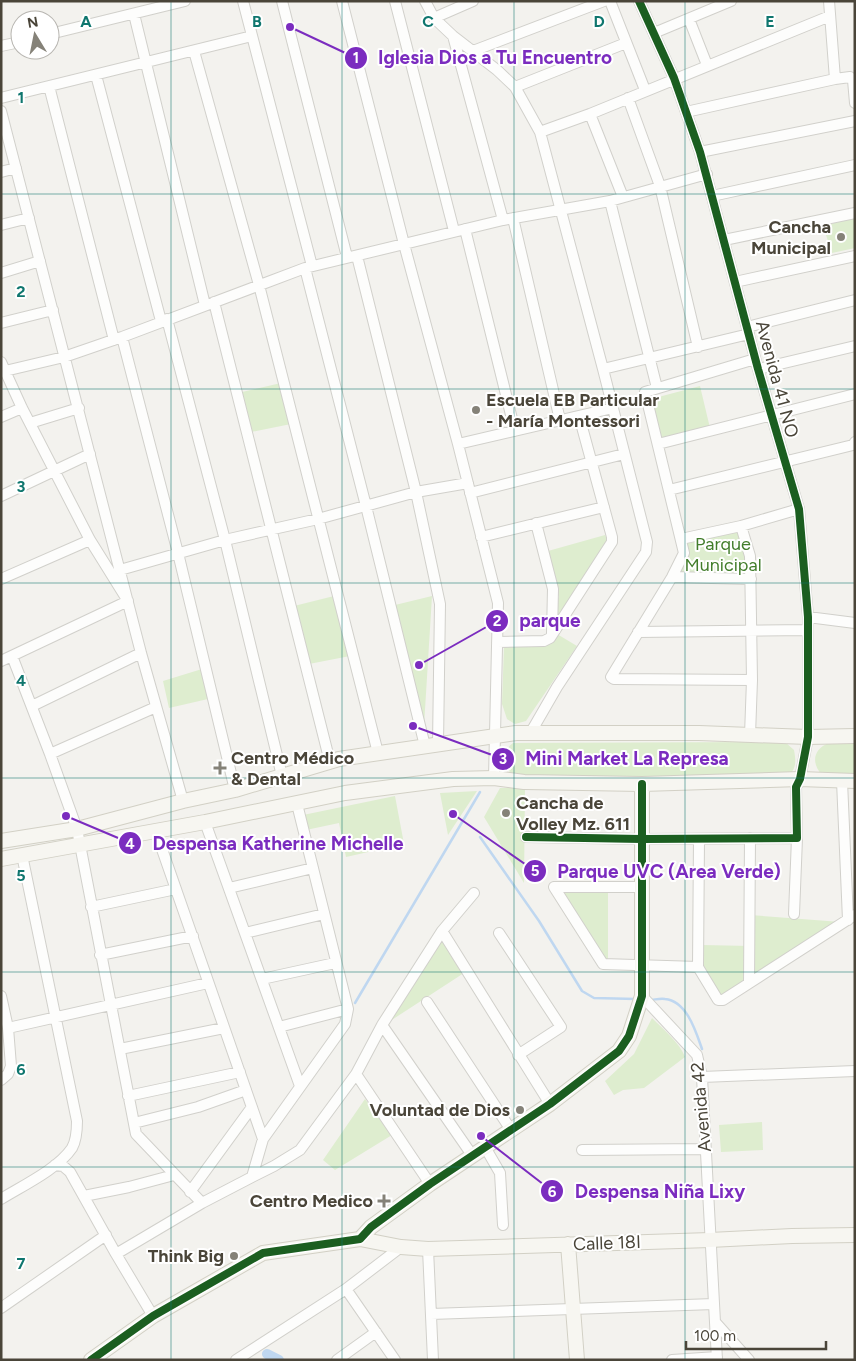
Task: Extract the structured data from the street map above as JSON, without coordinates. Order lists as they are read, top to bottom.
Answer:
{
  "streets": {
    "main road": ["Calle 18I"],
    "street": ["Avenida 41 NO", "Avenida 42"]
  },
  "crossings": [
    ["Avenida 42", "Calle 18I"]
  ],
  "parks": ["Parque Municipal"],
  "places": {
    "other": [
      "Iglesia Dios a Tu Encuentro",
      "Cancha Municipal",
      "Escuela EB Particular - María Montessori",
      "parque",
      "Mini Market La Represa",
      "Cancha de Volley Mz. 611",
      "Parque UVC (Area Verde)",
      "Despensa Katherine Michelle",
      "Voluntad de Dios",
      "Despensa Niña Lixy",
      "Think Big"
    ],
    "health": ["Centro Médico & Dental", "Centro Medico"]
  },
  "scale_bar": "100 m",
  "north": "top",
  "grid": {
    "columns": [
      "A",
      "B",
      "C",
      "D",
      "E"
    ],
    "rows": [
      "1",
      "2",
      "3",
      "4",
      "5",
      "6",
      "7"
    ]
  }
}
